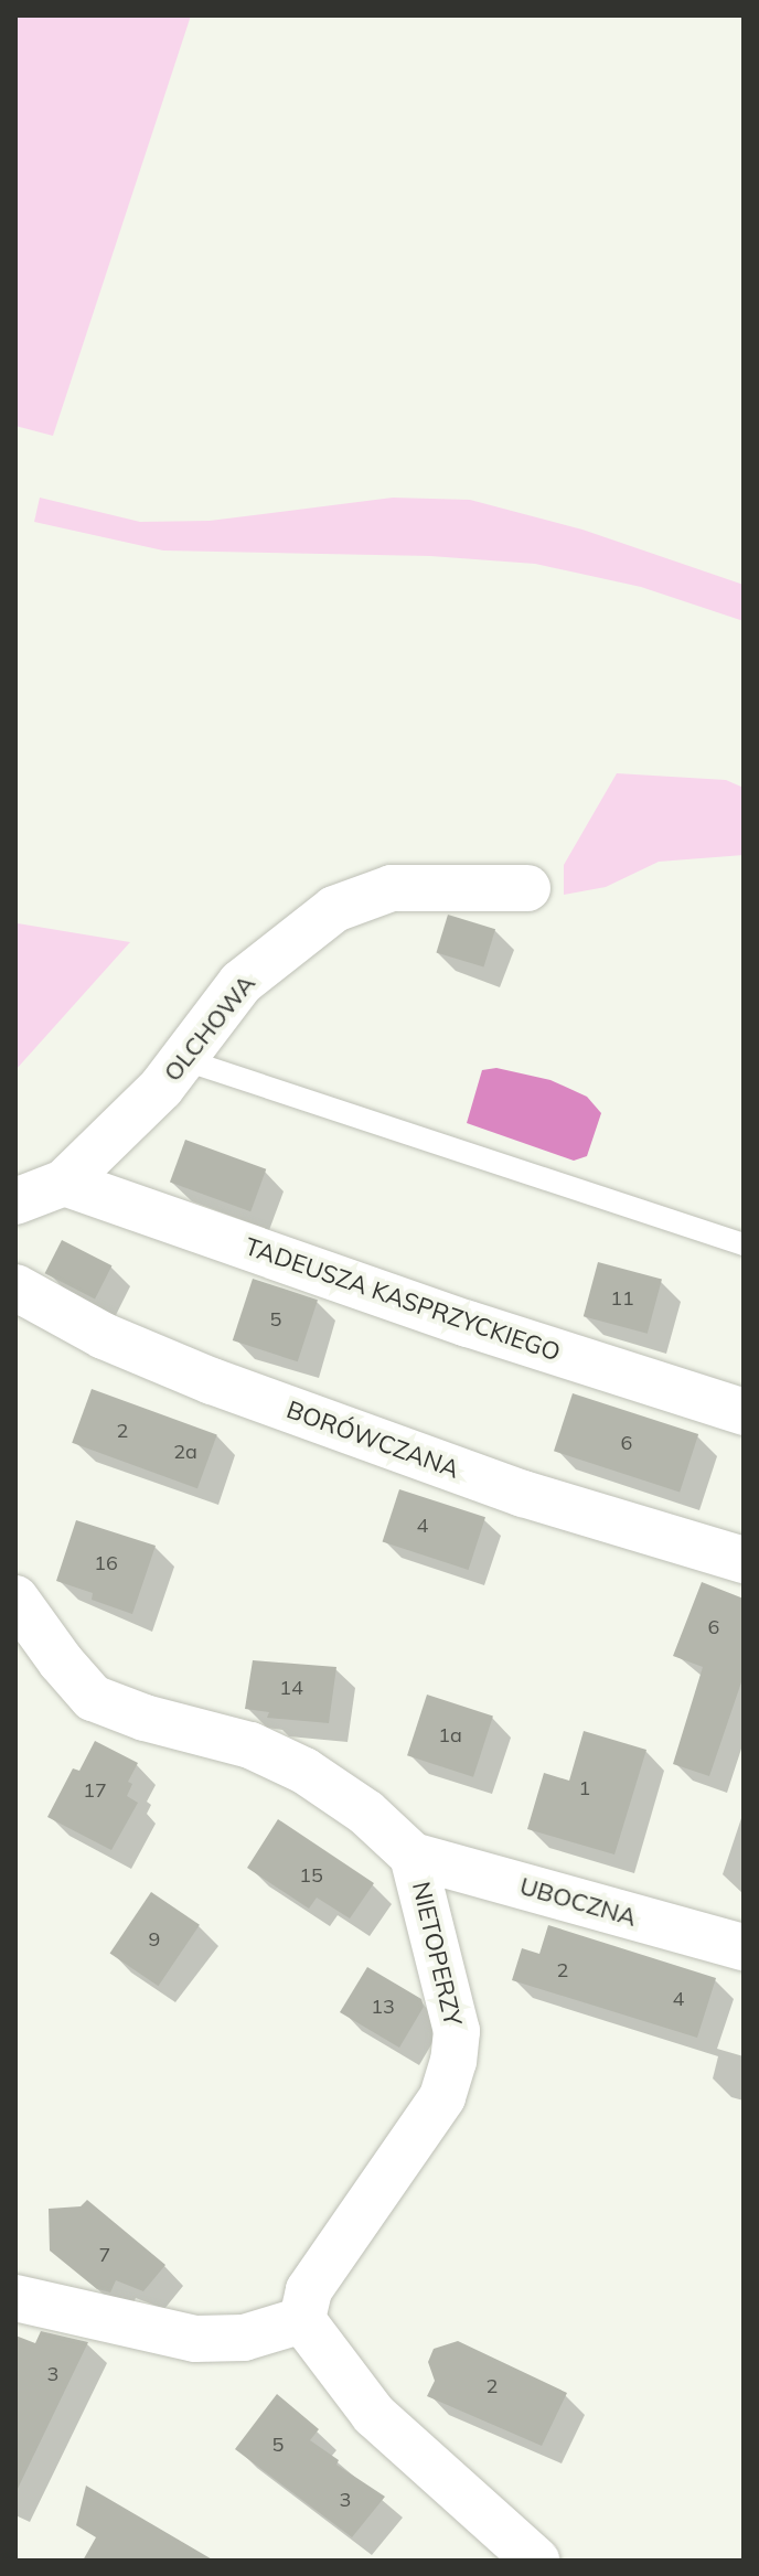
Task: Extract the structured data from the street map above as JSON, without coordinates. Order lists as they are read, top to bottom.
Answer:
{
  "streets": {
    "street": [
      "OLCHOWA",
      "TADEUSZA KASPRZYCKIEGO",
      "BORÓWCZANA",
      "UBOCZNA",
      "NIETOPERZY"
    ]
  },
  "crossings": [
    ["OLCHOWA", "TADEUSZA KASPRZYCKIEGO"],
    ["UBOCZNA", "NIETOPERZY"]
  ],
  "house_numbers": [
    "11",
    "5",
    "2",
    "6",
    "2a",
    "4",
    "16",
    "6",
    "14",
    "1a",
    "1",
    "17",
    "15",
    "9",
    "2",
    "4",
    "13",
    "7",
    "3",
    "2",
    "5",
    "3"
  ]
}
